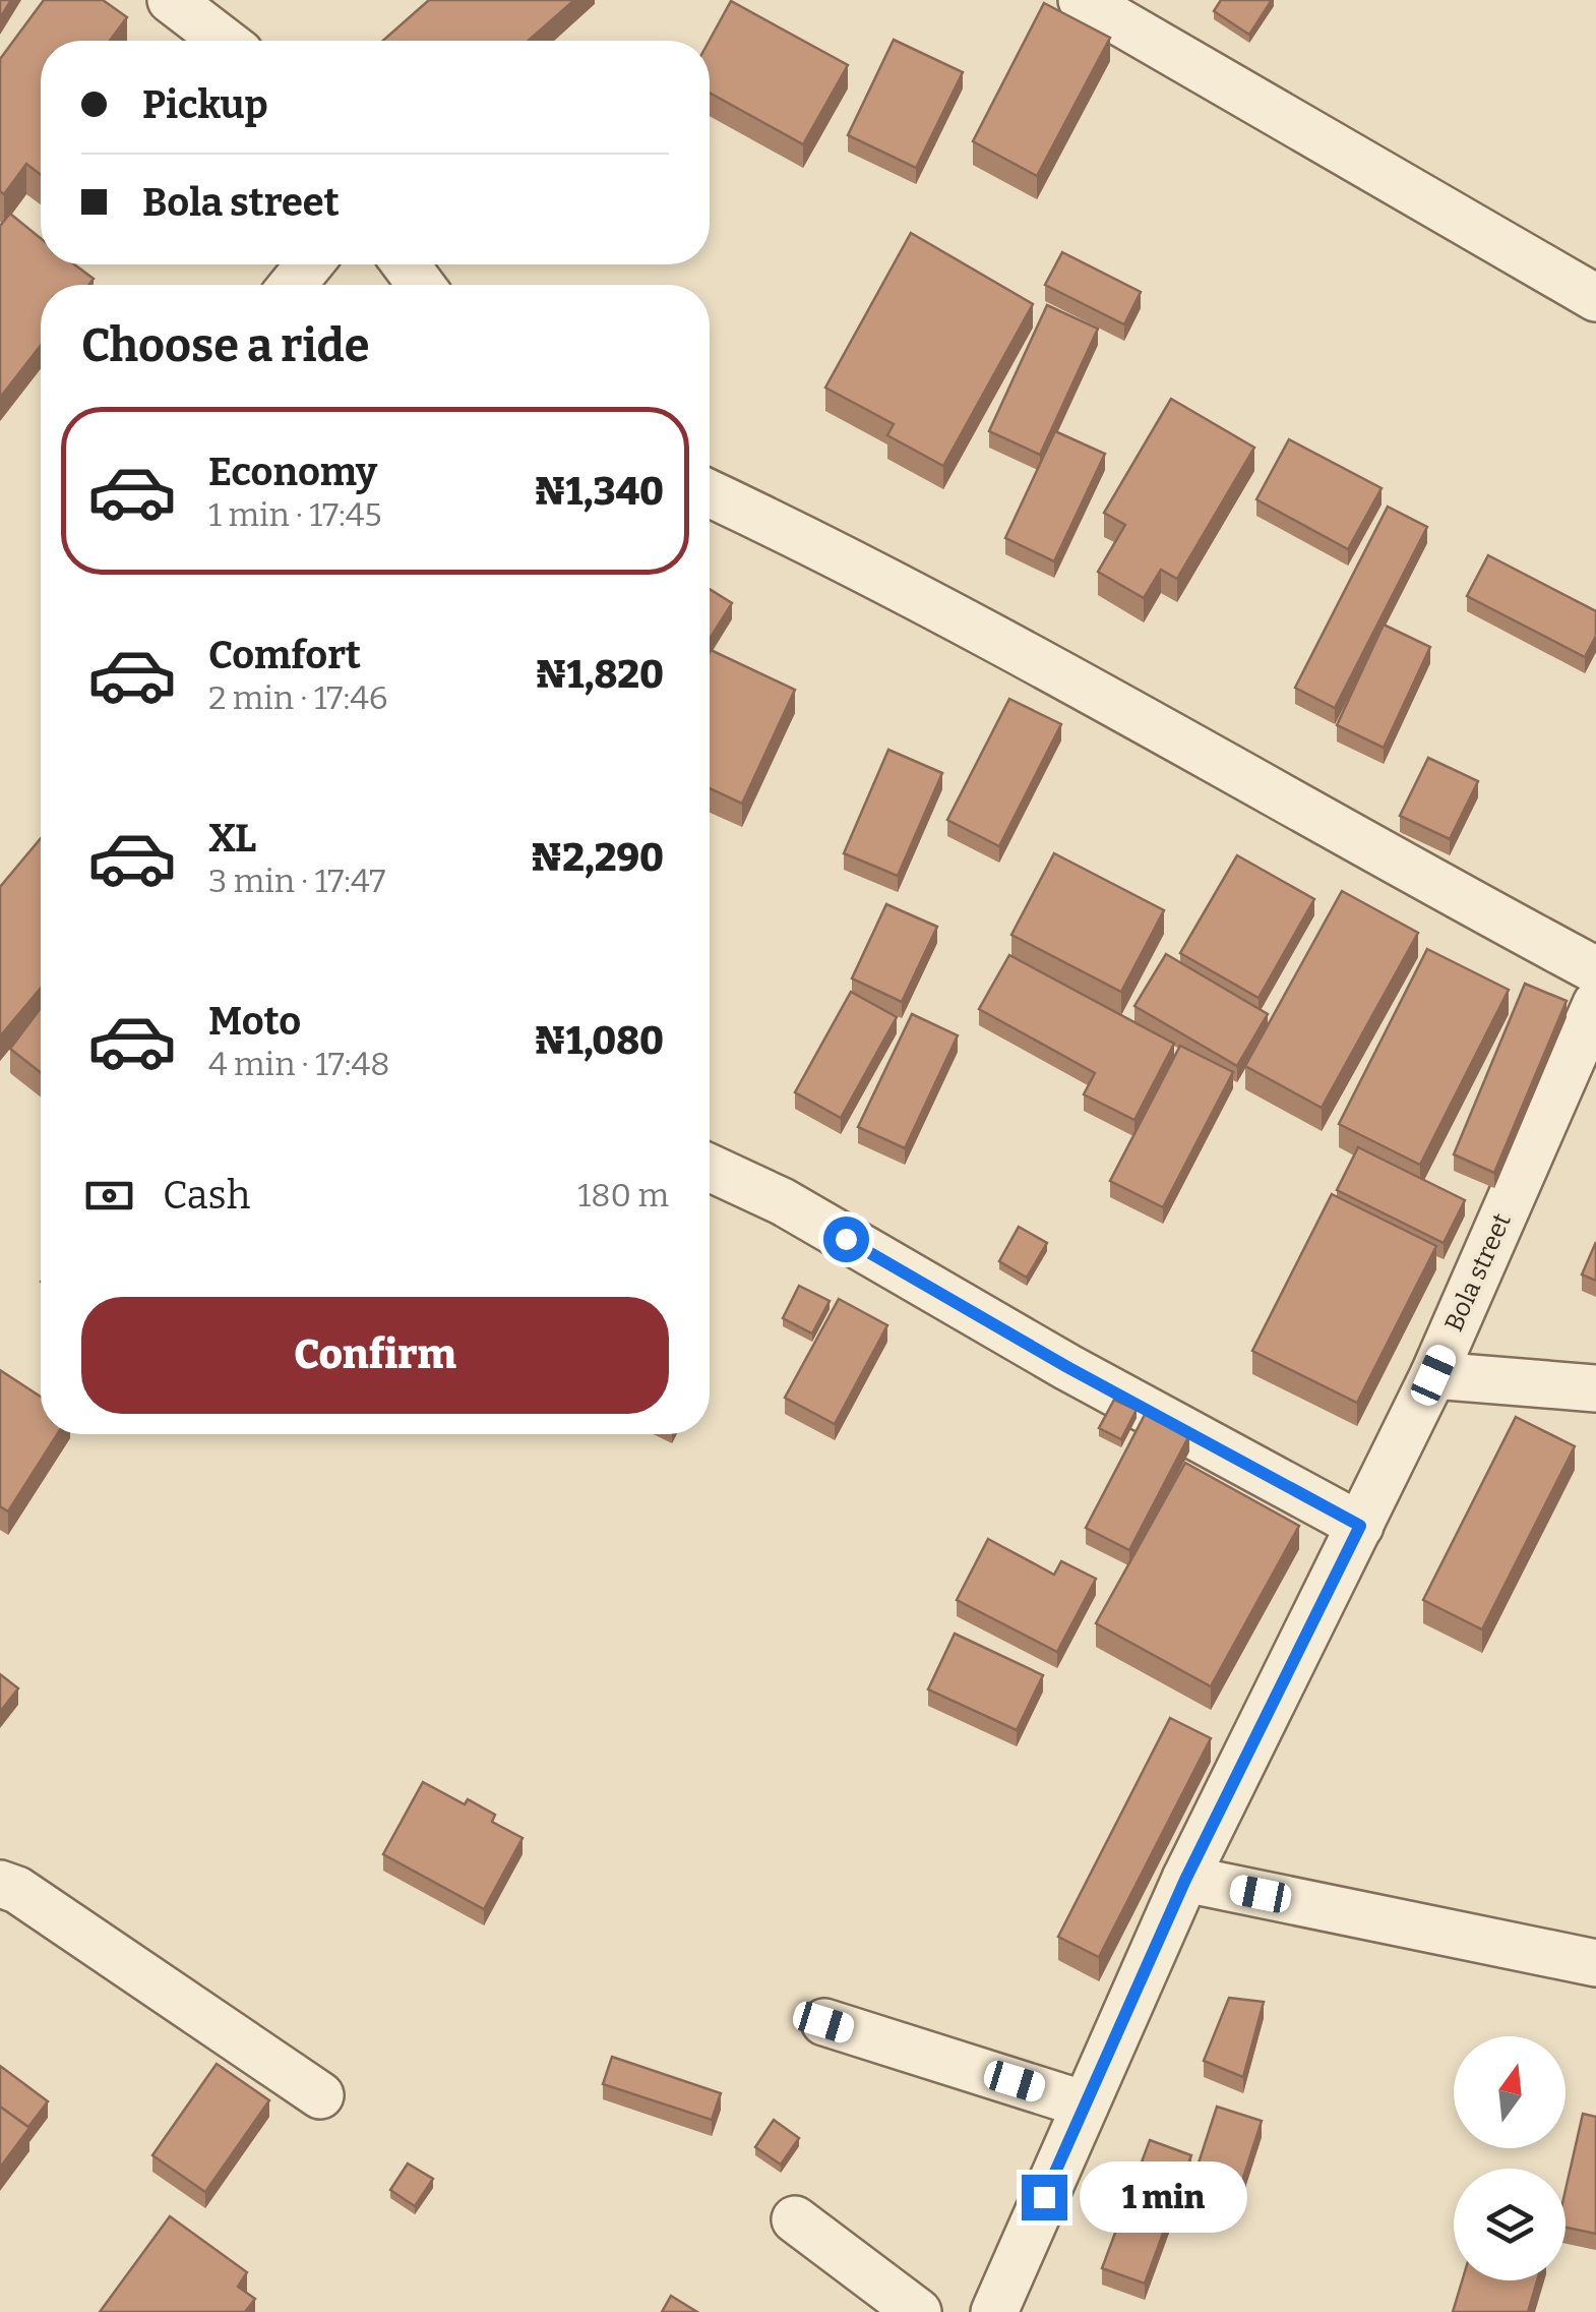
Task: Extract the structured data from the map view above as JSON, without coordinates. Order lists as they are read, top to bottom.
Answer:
{
  "streets": {
    "street": ["Bola street"]
  },
  "north": "top",
  "page": {
    "banner": ["Pickup", "Bola street"],
    "heading": "Choose a ride",
    "list": [
      {
        "name": "Economy",
        "note": "1 min · 17:45",
        "value": "₦1,340"
      },
      {
        "name": "Comfort",
        "note": "2 min · 17:46",
        "value": "₦1,820"
      },
      {
        "name": "XL",
        "note": "3 min · 17:47",
        "value": "₦2,290"
      },
      {
        "name": "Moto",
        "note": "4 min · 17:48",
        "value": "₦1,080"
      }
    ],
    "pay": ["Cash", "180 m"],
    "buttons": "Confirm",
    "bubble": "1 min"
  }
}
